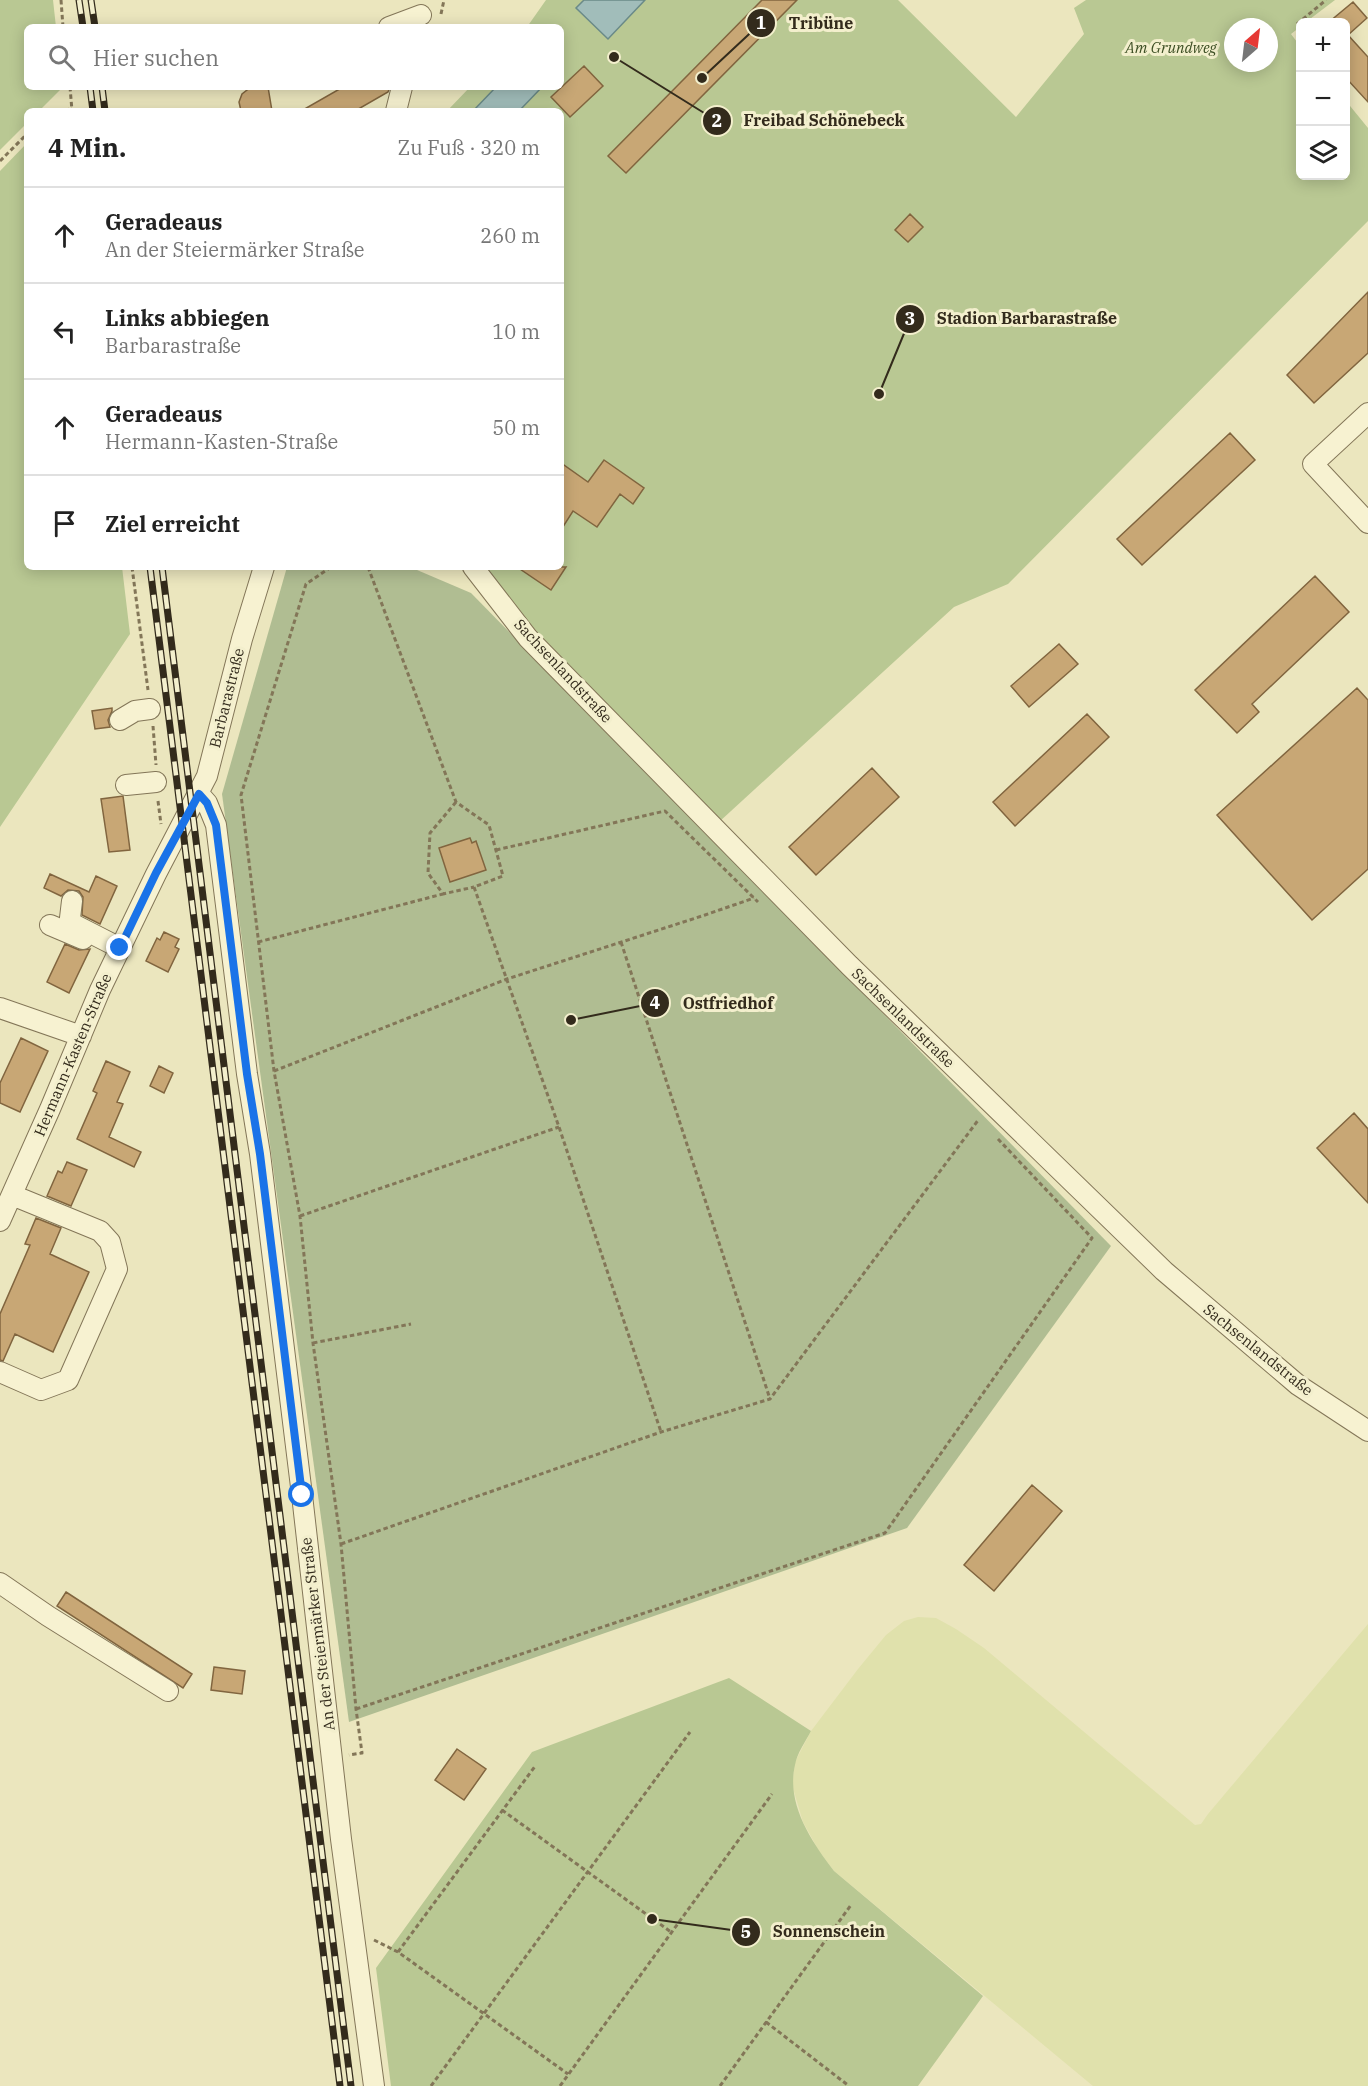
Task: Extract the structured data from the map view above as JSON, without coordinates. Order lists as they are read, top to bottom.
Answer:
{
  "streets": {
    "street": [
      "Sachsenlandstraße",
      "Barbarastraße",
      "Hermann-Kasten-Straße",
      "An der Steiermärker Straße"
    ]
  },
  "crossings": [
    ["Barbarastraße", "Hermann-Kasten-Straße"],
    ["Barbarastraße", "An der Steiermärker Straße"]
  ],
  "parks": ["Am Grundweg"],
  "places": [
    "Freibad Schönebeck",
    "Tribüne",
    "Stadion Barbarastraße",
    "Ostfriedhof",
    "Sonnenschein"
  ],
  "north": "top right",
  "page": {
    "map_buttons": ["+", "−"],
    "search": "Hier suchen",
    "heading": ["4 Min.", "Zu Fuß · 320 m"],
    "list": [
      ["Geradeaus", "An der Steiermärker Straße", "260 m"],
      ["Links abbiegen", "Barbarastraße", "10 m"],
      ["Geradeaus", "Hermann-Kasten-Straße", "50 m"],
      "Ziel erreicht"
    ]
  }
}
